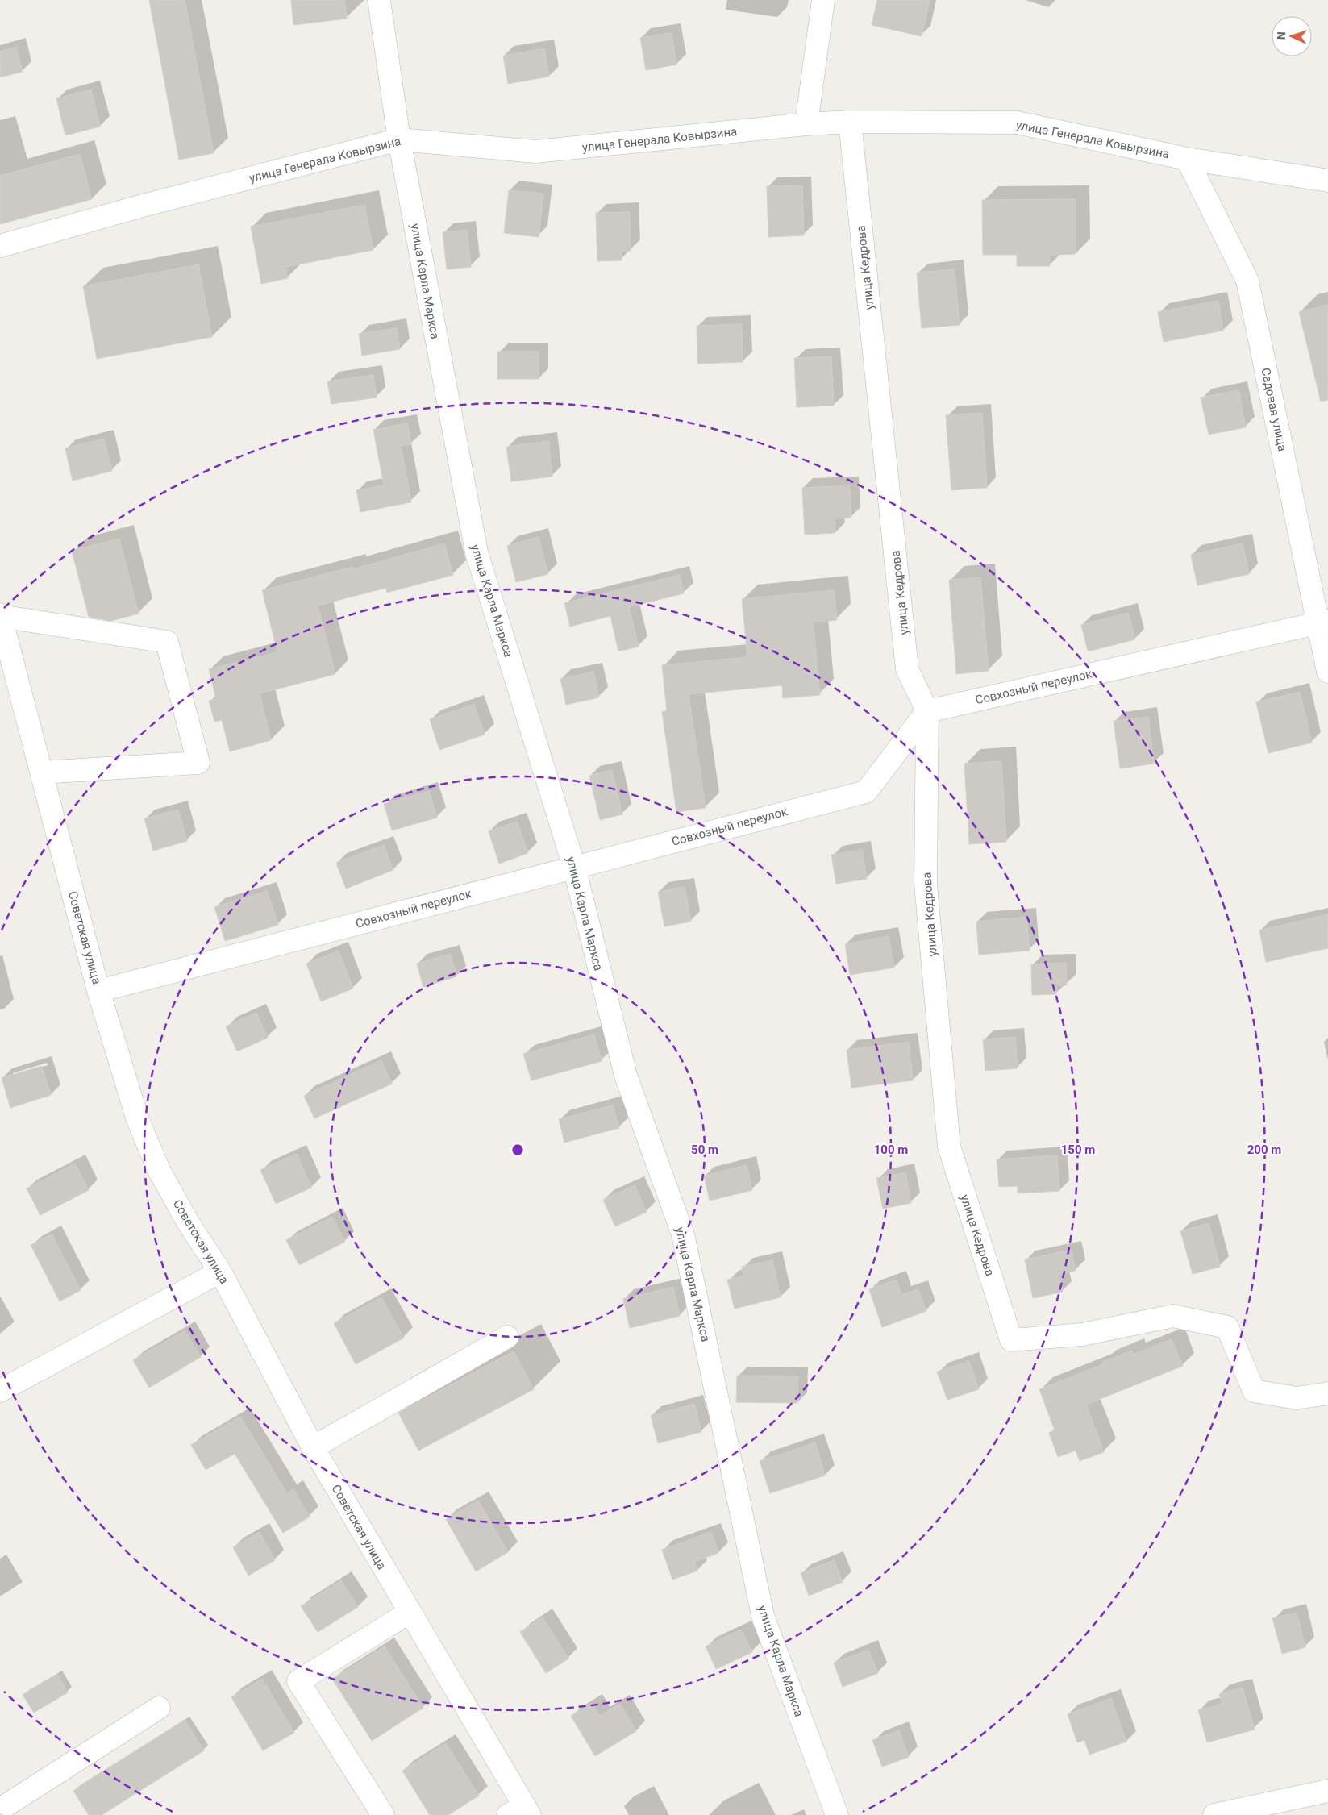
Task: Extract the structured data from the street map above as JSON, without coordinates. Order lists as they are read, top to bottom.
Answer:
{
  "streets": {
    "street": [
      "улица Генерала Ковырзина",
      "улица Кедрова",
      "улица Карла Маркса",
      "Садовая улица",
      "Совхозный переулок",
      "Советская улица"
    ]
  },
  "crossings": [
    ["улица Генерала Ковырзина", "улица Кедрова"],
    ["улица Генерала Ковырзина", "улица Карла Маркса"],
    ["улица Генерала Ковырзина", "Садовая улица"],
    ["улица Кедрова", "Совхозный переулок"],
    ["улица Карла Маркса", "Совхозный переулок"],
    ["Садовая улица", "Совхозный переулок"],
    ["Совхозный переулок", "Советская улица"]
  ],
  "north": "left",
  "rings": [
    "50 m",
    "100 m",
    "150 m",
    "200 m"
  ]
}
